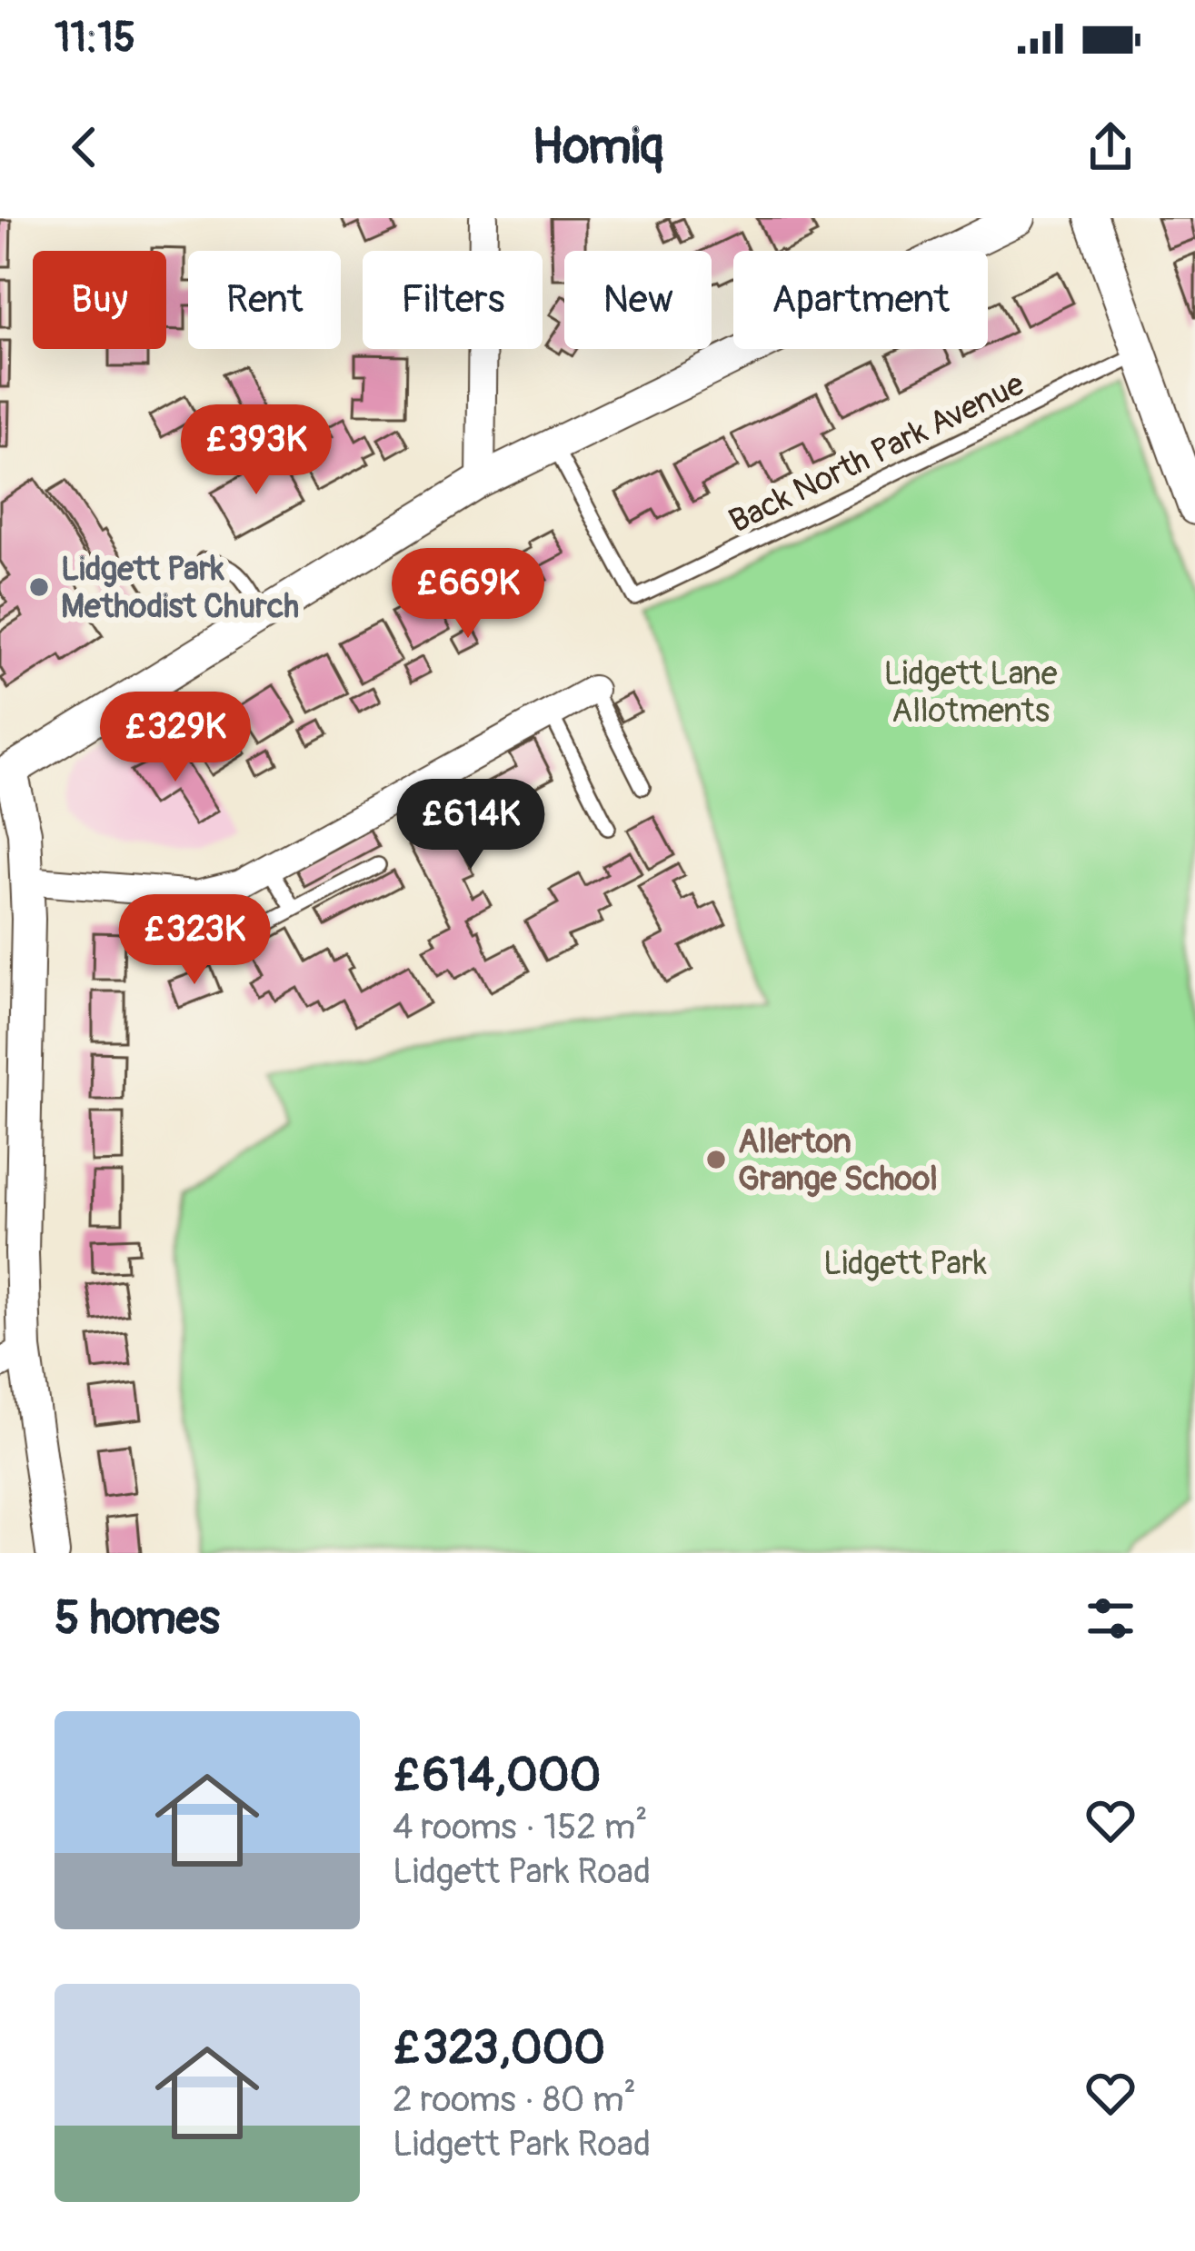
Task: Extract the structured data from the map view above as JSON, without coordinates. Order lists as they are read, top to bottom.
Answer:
{
  "streets": {
    "lane": ["Back North Park Avenue"]
  },
  "parks": ["Lidgett Lane Allotments", "Lidgett Park"],
  "places": ["Lidgett Park Methodist Church", "Allerton Grange School"],
  "page": {
    "status": "11:15",
    "header": "Homiq",
    "chip": [
      "Buy",
      "Rent",
      "Filters",
      "New",
      "Apartment"
    ],
    "price": [
      "£393K",
      "£669K",
      "£329K",
      "£614K",
      "£323K"
    ],
    "heading": "5 homes",
    "list": [
      {
        "name": "£614,000",
        "note": "4 rooms · 152 m² · Lidgett Park Road"
      },
      {
        "name": "£323,000",
        "note": "2 rooms · 80 m² · Lidgett Park Road"
      }
    ]
  }
}
